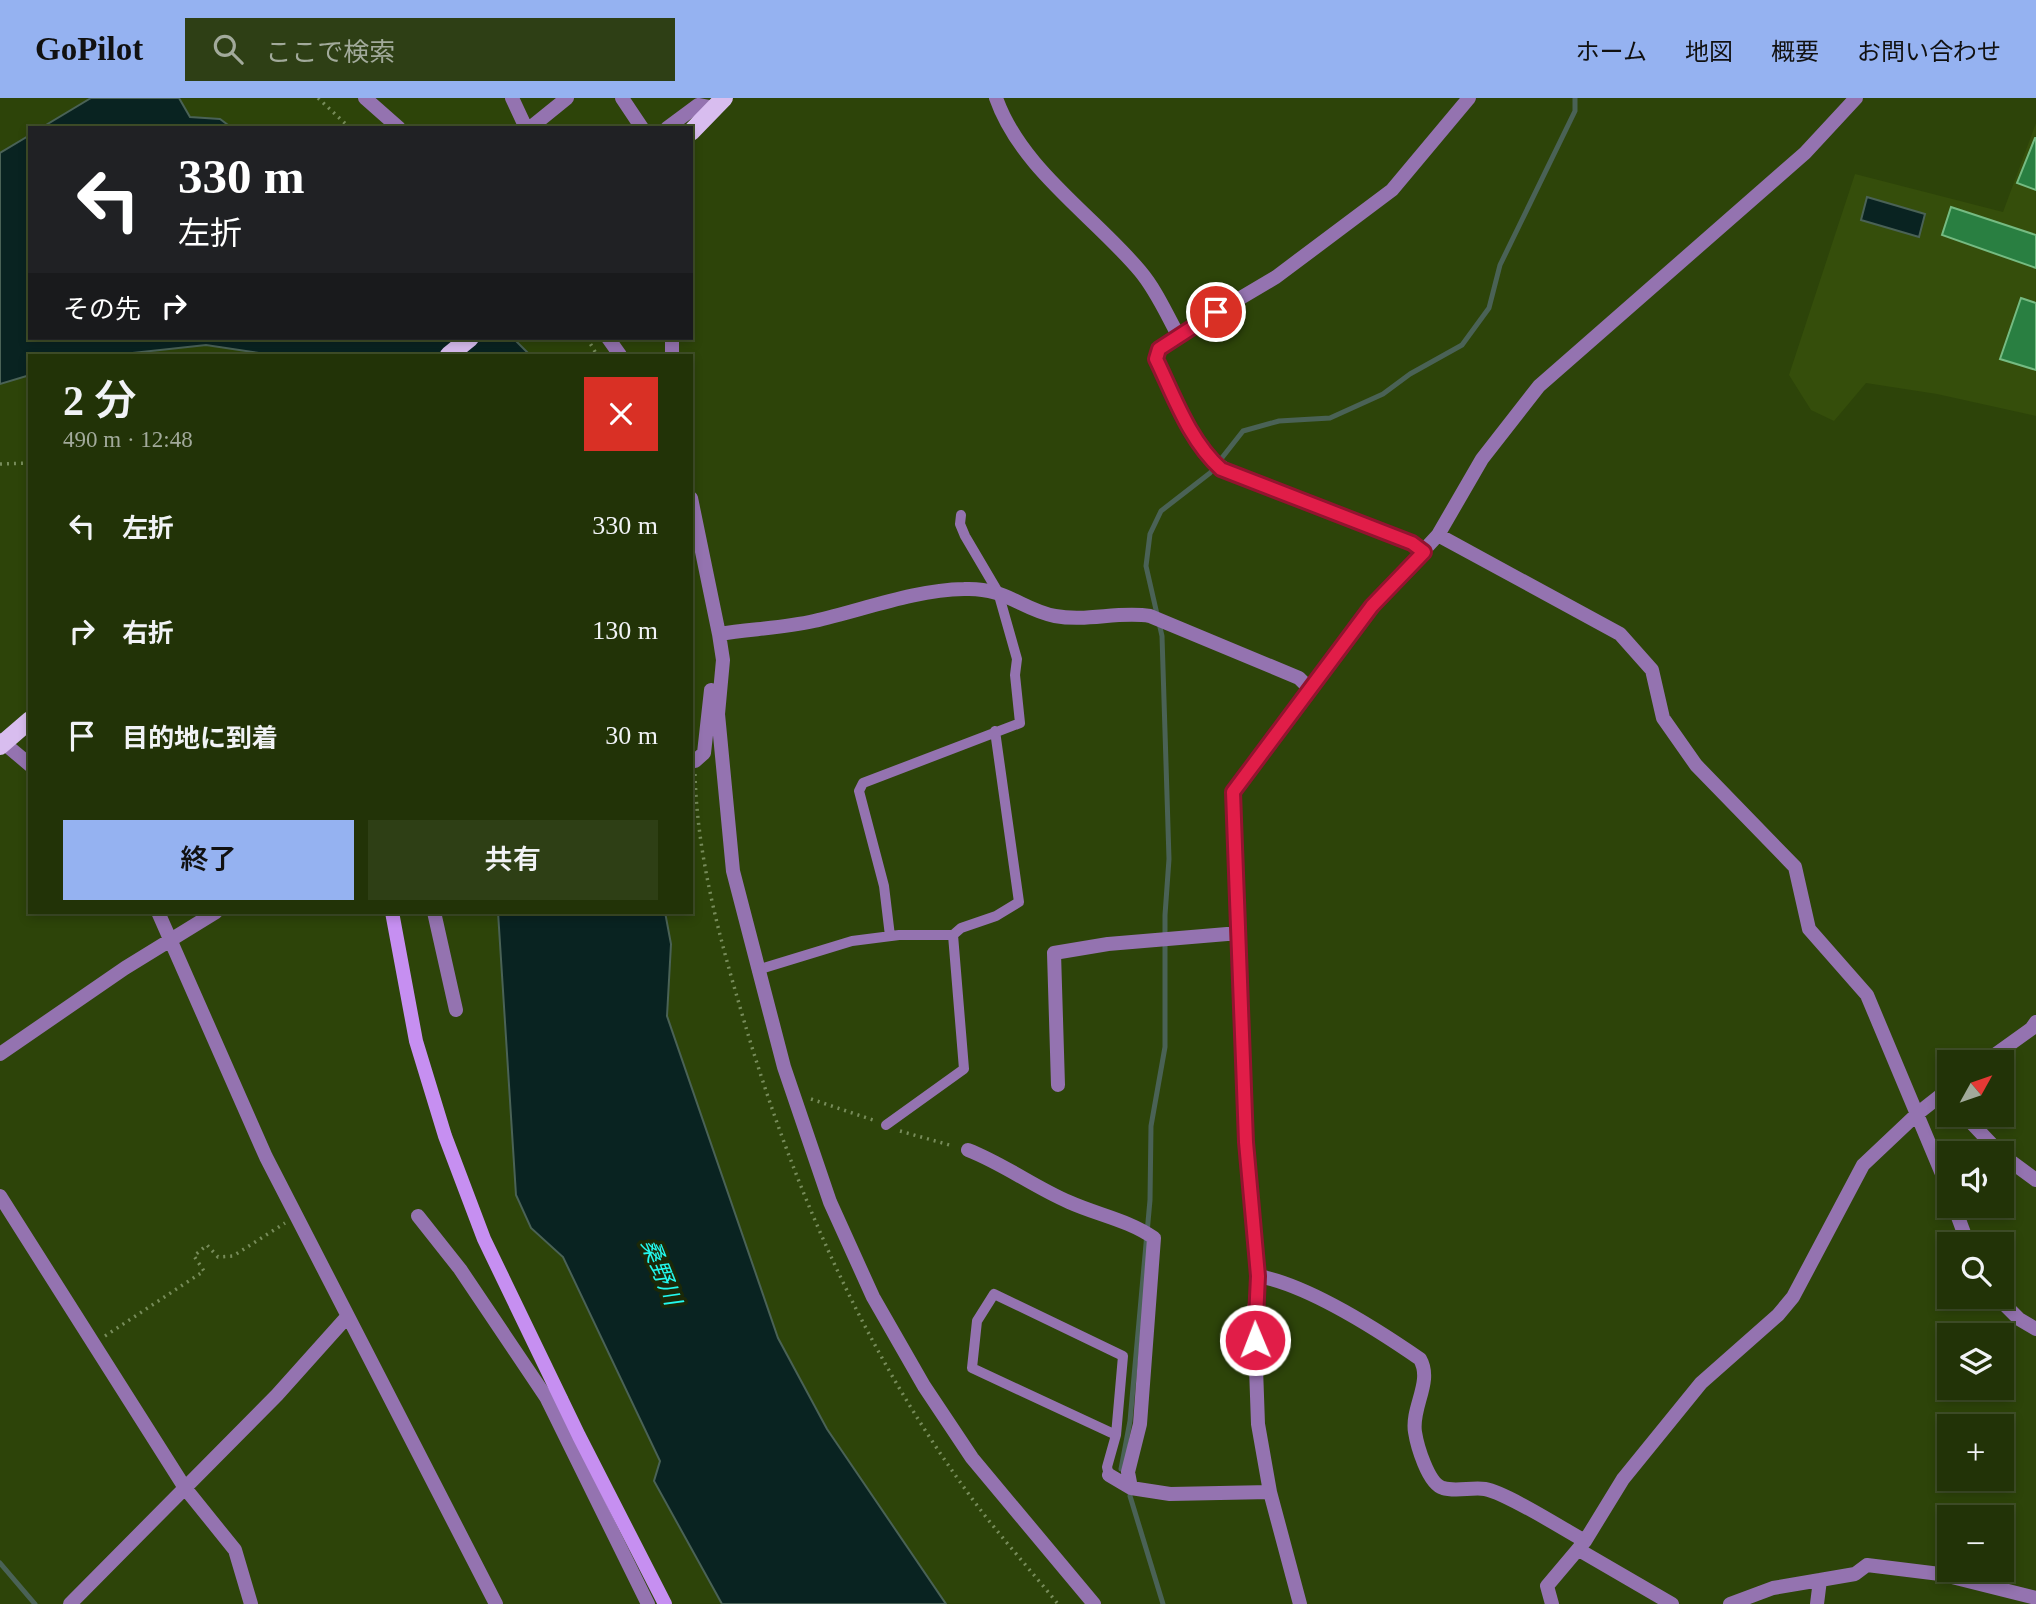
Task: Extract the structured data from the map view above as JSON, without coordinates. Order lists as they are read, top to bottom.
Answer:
{
  "water": ["桑野川"],
  "north": "top right",
  "page": {
    "header": "GoPilot",
    "search": "ここで検索",
    "nav": [
      "ホーム",
      "地図",
      "概要",
      "お問い合わせ"
    ],
    "turn": ["330 m", "左折"],
    "then": "その先",
    "heading": ["2 分", "490 m · 12:48"],
    "list": [
      {
        "name": "左折",
        "value": "330 m"
      },
      {
        "name": "右折",
        "value": "130 m"
      },
      {
        "name": "目的地に到着",
        "value": "30 m"
      }
    ],
    "buttons": ["終了", "共有"],
    "map_buttons": ["+", "−"]
  }
}
